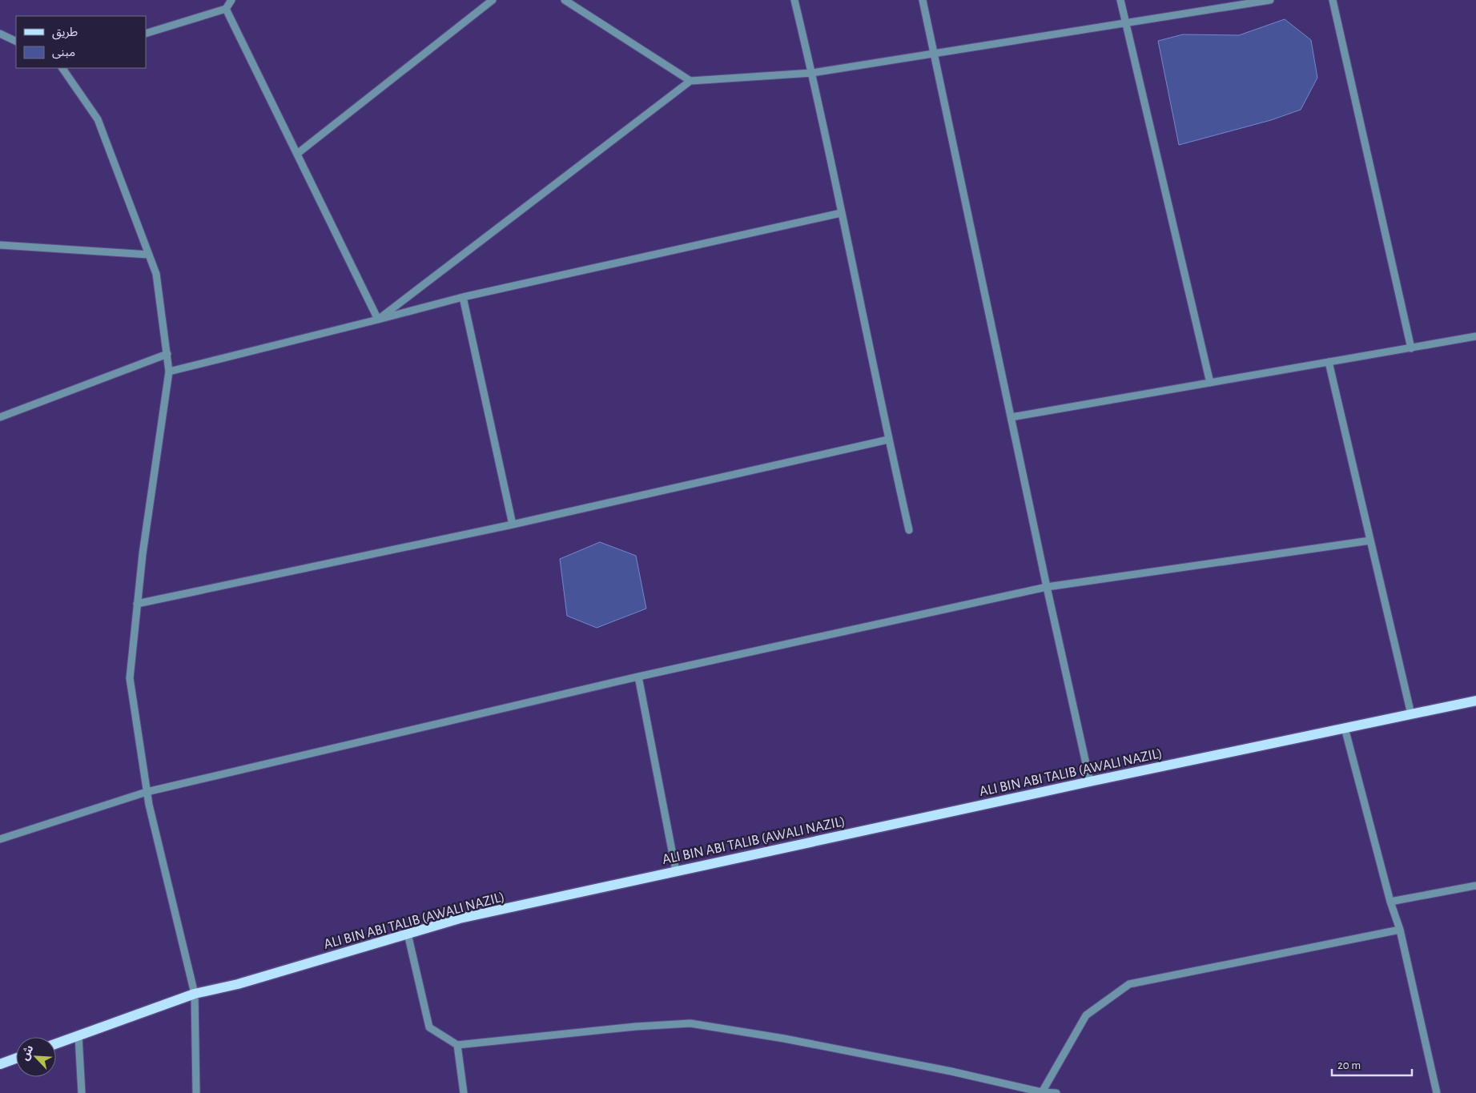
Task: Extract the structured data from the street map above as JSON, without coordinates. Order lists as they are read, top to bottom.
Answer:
{
  "streets": {
    "main road": ["ALI BIN ABI TALIB (AWALI NAZIL)"]
  },
  "legend": ["طريق", "مبنى"],
  "scale_bar": "20 m",
  "north": "top left"
}
